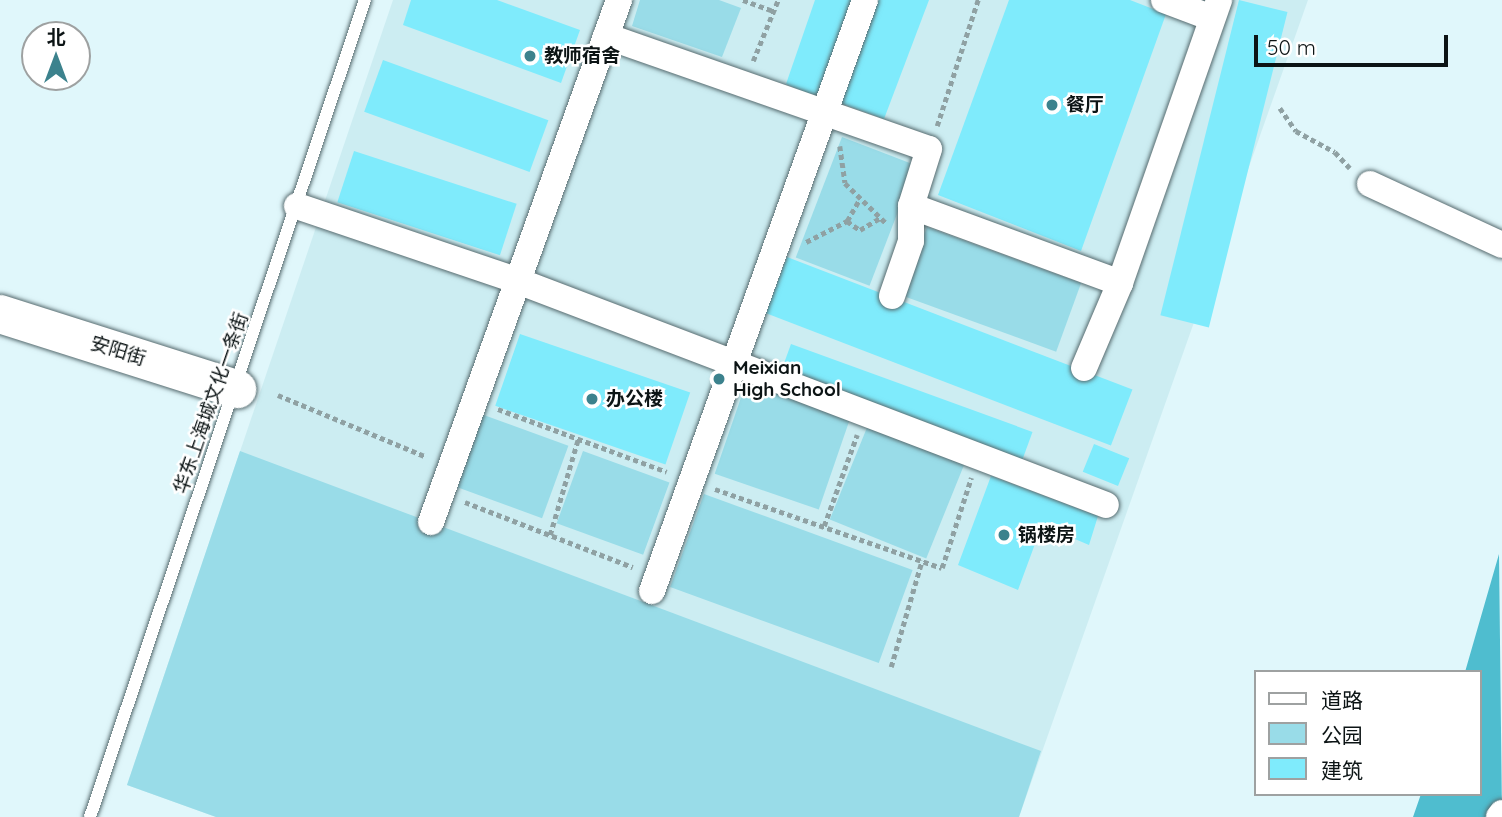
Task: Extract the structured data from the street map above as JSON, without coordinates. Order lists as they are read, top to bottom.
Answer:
{
  "streets": {
    "main road": ["安阳街"],
    "lane": ["华东上海城文化一条街"]
  },
  "crossings": [
    ["安阳街", "华东上海城文化一条街"]
  ],
  "places": [
    "教师宿舍",
    "餐厅",
    "Meixian High School",
    "办公楼",
    "锅楼房"
  ],
  "legend": ["道路", "公园", "建筑"],
  "scale_bar": "50 m",
  "north": "top"
}
